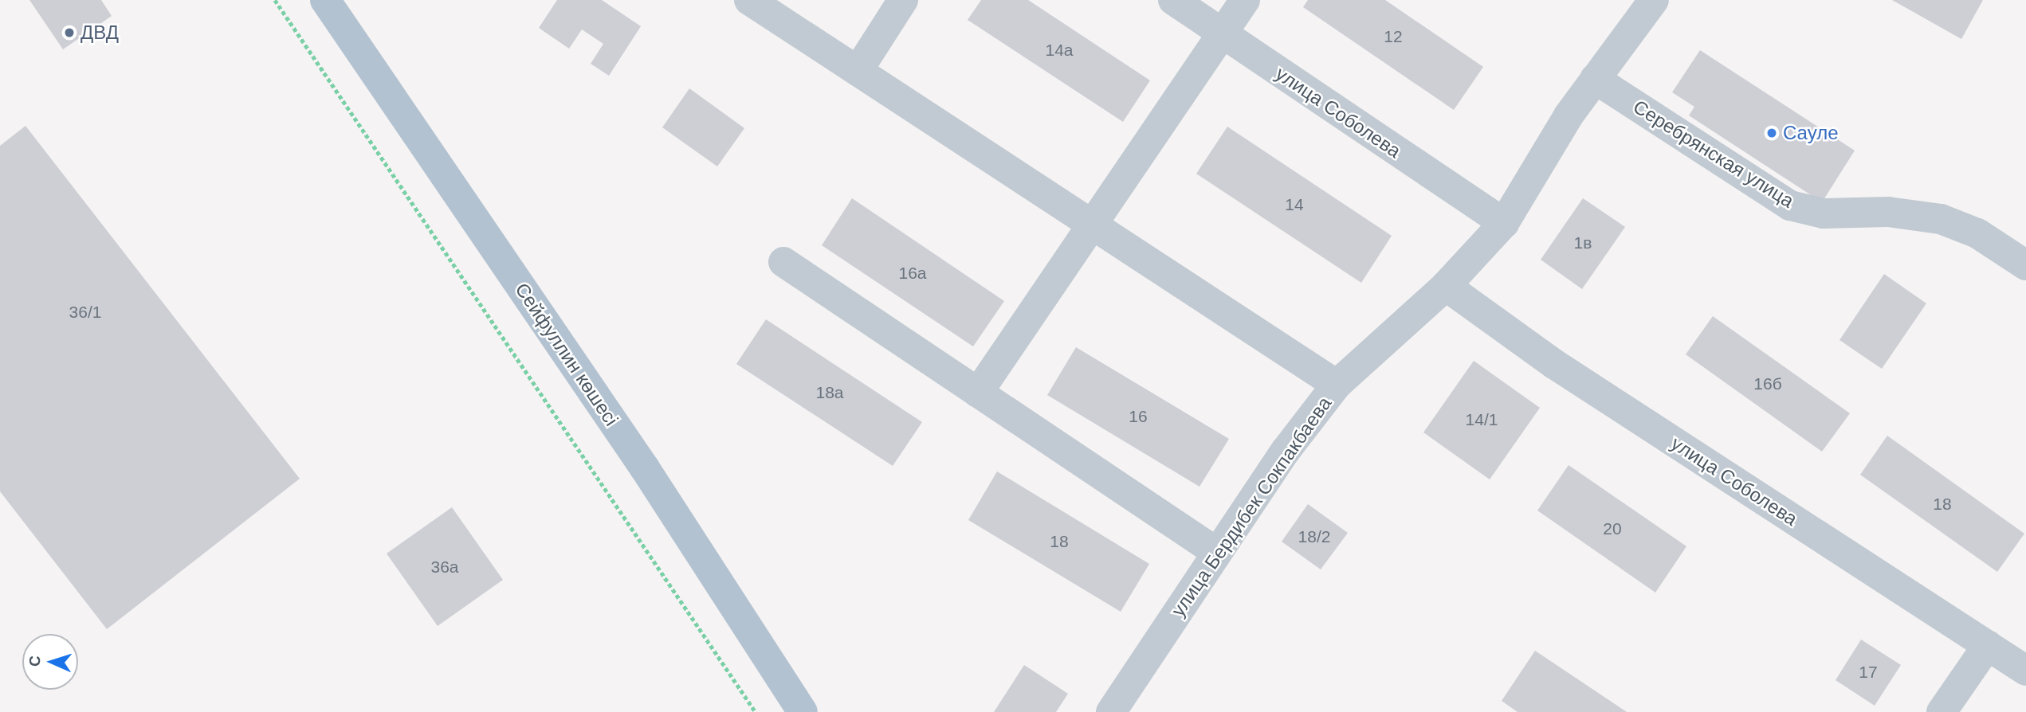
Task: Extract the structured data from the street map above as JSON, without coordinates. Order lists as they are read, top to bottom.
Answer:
{
  "streets": {
    "main road": ["Сейфуллин көшесі"],
    "street": ["улица Соболева", "Серебрянская улица", "улица Бердибек Сокпакбаева"]
  },
  "crossings": [
    ["улица Соболева", "улица Бердибек Сокпакбаева"],
    ["Серебрянская улица", "улица Бердибек Сокпакбаева"]
  ],
  "places": ["ДВД", "Сауле"],
  "house_numbers": [
    "12",
    "14а",
    "14",
    "1в",
    "16а",
    "36/1",
    "16б",
    "18а",
    "16",
    "14/1",
    "18",
    "20",
    "18/2",
    "18",
    "36а",
    "17"
  ],
  "north": "left"
}
